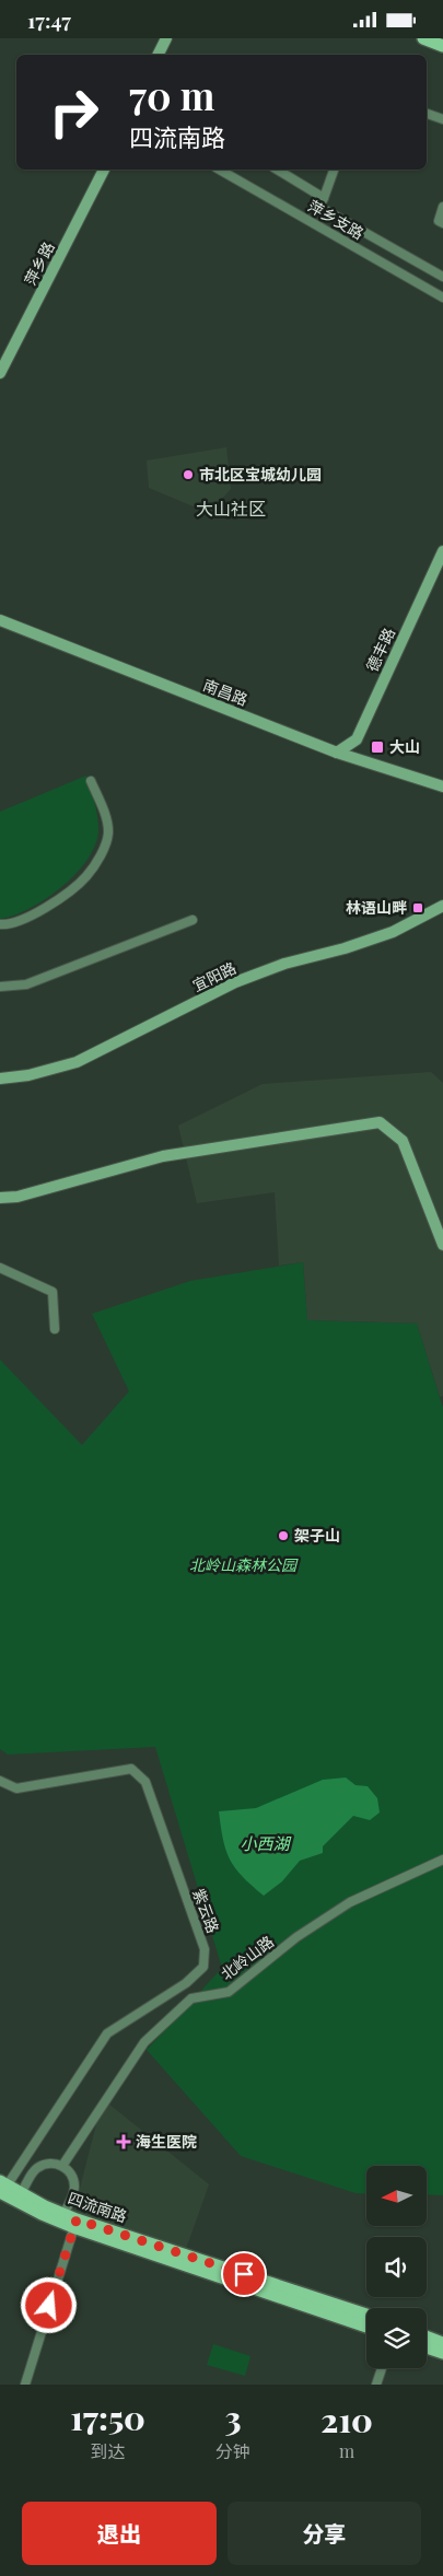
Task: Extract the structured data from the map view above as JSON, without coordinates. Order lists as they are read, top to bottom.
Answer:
{
  "streets": {
    "main road": ["四流南路"],
    "street": [
      "萍乡支路",
      "萍乡路",
      "德丰路",
      "南昌路",
      "宜阳路",
      "紫云路",
      "北岭山路"
    ]
  },
  "crossings": [
    ["德丰路", "南昌路"],
    ["紫云路", "四流南路"]
  ],
  "districts": ["大山社区"],
  "water": ["小西湖"],
  "parks": ["北岭山森林公园"],
  "places": {
    "other": ["市北区宝城幼儿园", "架子山"],
    "transit": ["大山", "林语山畔"],
    "health": ["海生医院"]
  },
  "north": "left",
  "page": {
    "status": "17:47",
    "turn": ["70 m", "四流南路"],
    "eta": [
      "17:50",
      "到达",
      "3",
      "分钟",
      "210",
      "m"
    ],
    "buttons": ["退出", "分享"]
  }
}
